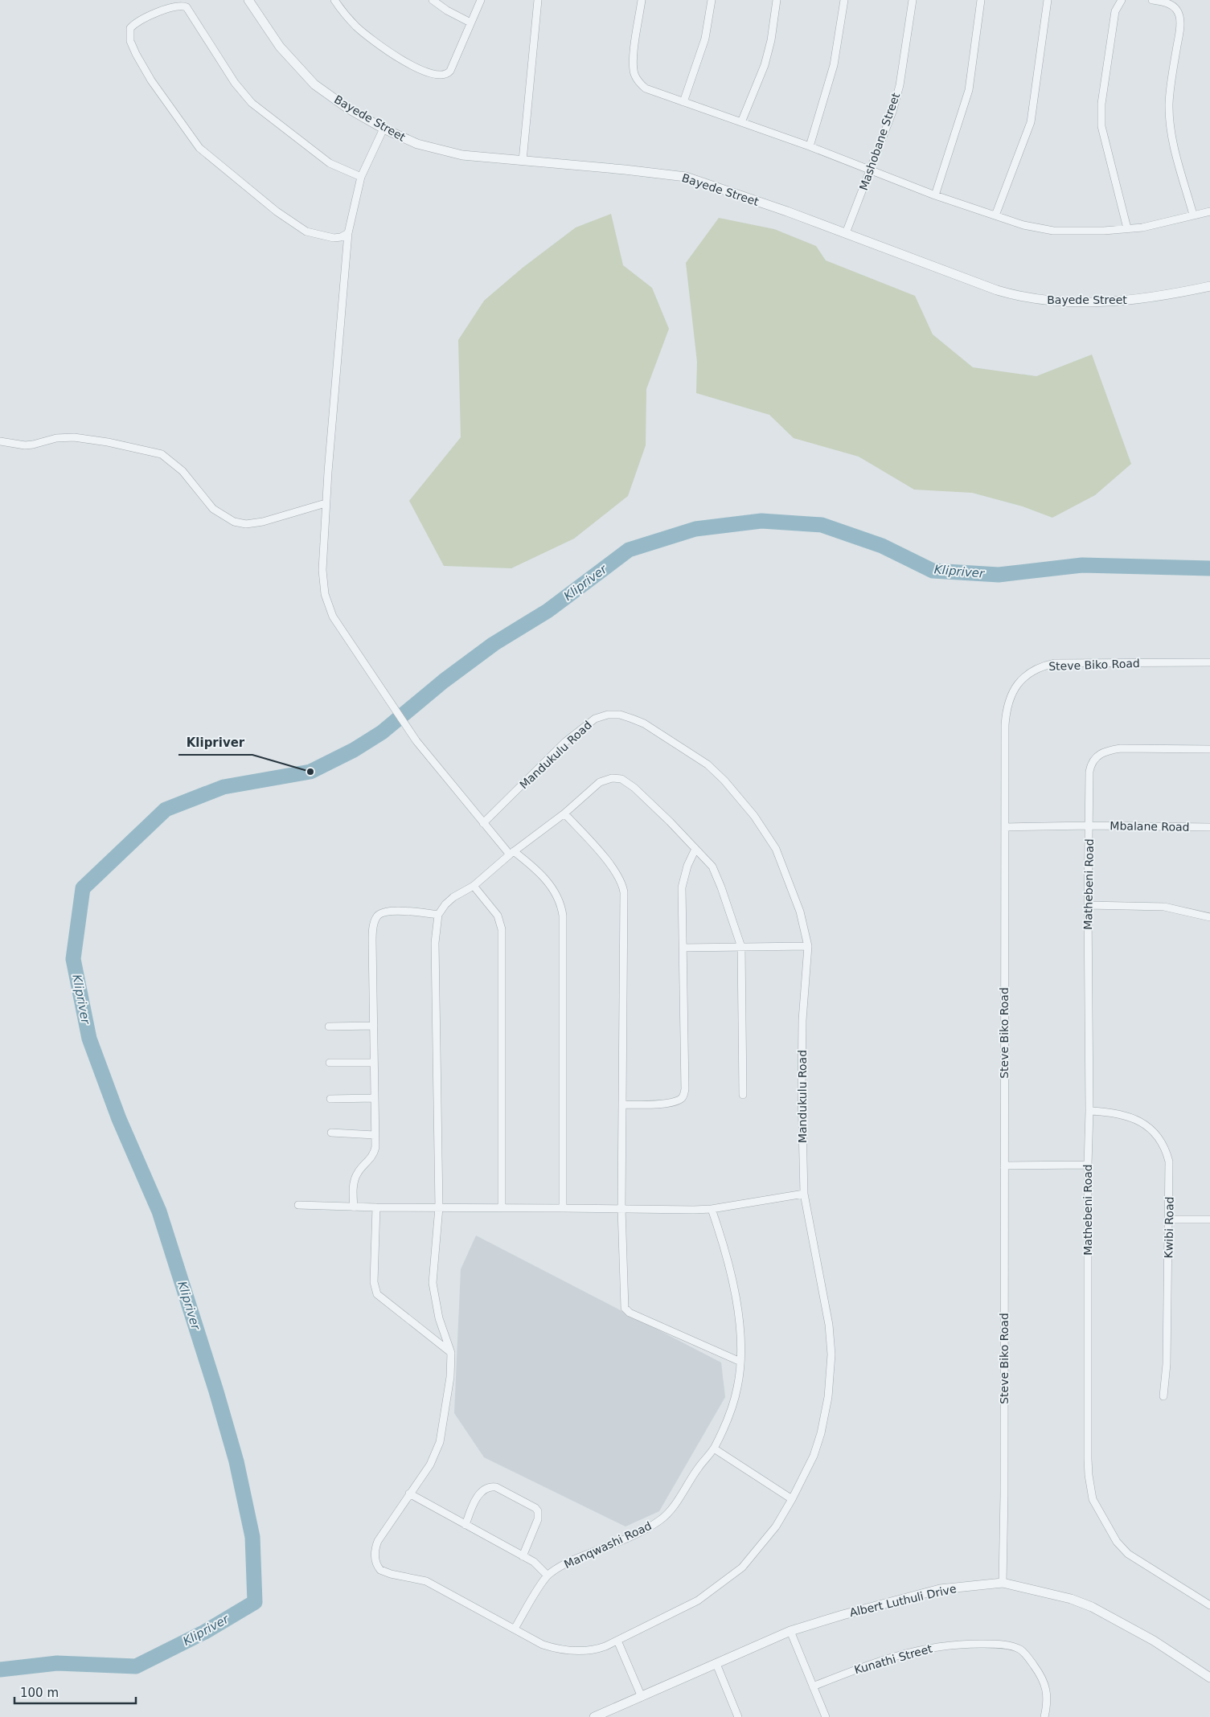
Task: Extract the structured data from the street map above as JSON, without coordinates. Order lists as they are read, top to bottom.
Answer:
{
  "streets": {
    "street": [
      "Bayede Street",
      "Mashobane Street",
      "Steve Biko Road",
      "Mandukulu Road",
      "Mbalane Road",
      "Mathebeni Road",
      "Kwibi Road",
      "Manqwashi Road",
      "Albert Luthuli Drive",
      "Kunathi Street"
    ]
  },
  "crossings": [
    ["Bayede Street", "Mashobane Street"],
    ["Steve Biko Road", "Mbalane Road"],
    ["Steve Biko Road", "Albert Luthuli Drive"],
    ["Mandukulu Road", "Manqwashi Road"],
    ["Mbalane Road", "Mathebeni Road"],
    ["Mathebeni Road", "Kwibi Road"]
  ],
  "water": ["Klipriver"],
  "places": ["Klipriver"],
  "scale_bar": "100 m"
}
